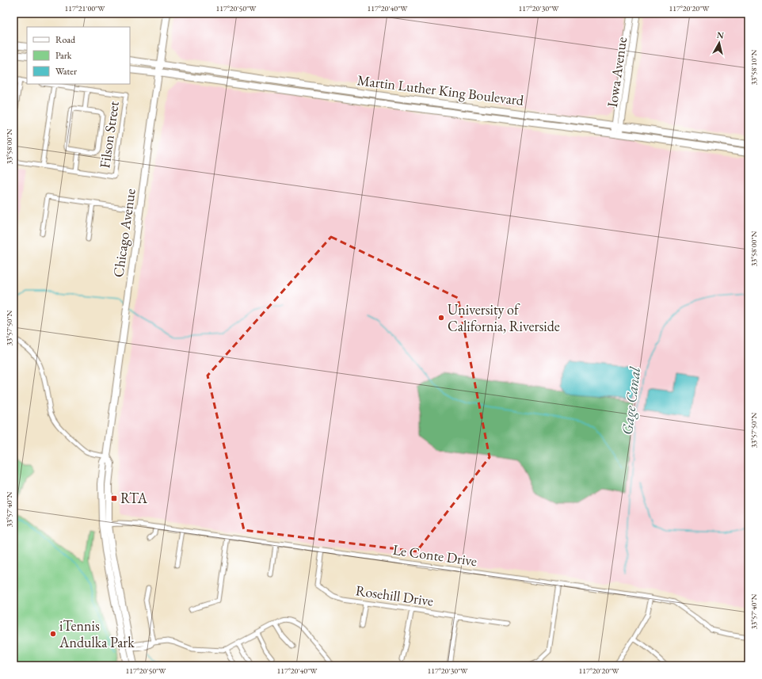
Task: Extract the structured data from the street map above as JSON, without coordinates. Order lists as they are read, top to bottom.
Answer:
{
  "streets": {
    "main road": ["Martin Luther King Boulevard", "Chicago Avenue"],
    "street": [
      "Iowa Avenue",
      "Filson Street",
      "Le Conte Drive",
      "Rosehill Drive"
    ]
  },
  "crossings": [
    ["Iowa Avenue", "Martin Luther King Boulevard"],
    ["Martin Luther King Boulevard", "Chicago Avenue"],
    ["Chicago Avenue", "Le Conte Drive"],
    ["Le Conte Drive", "Rosehill Drive"]
  ],
  "water": ["Gage Canal"],
  "places": {
    "other": ["University of California, Riverside", "iTennis Andulka Park"],
    "transit": ["RTA"]
  },
  "legend": ["Road", "Park", "Water"],
  "north": "top",
  "coordinates": [
    "117°21'00\"W",
    "117°20'50\"W",
    "117°20'40\"W",
    "117°20'30\"W",
    "117°20'20\"W",
    "33°58'10\"N",
    "33°58'00\"N",
    "33°57'50\"N",
    "33°57'40\"N"
  ]
}
